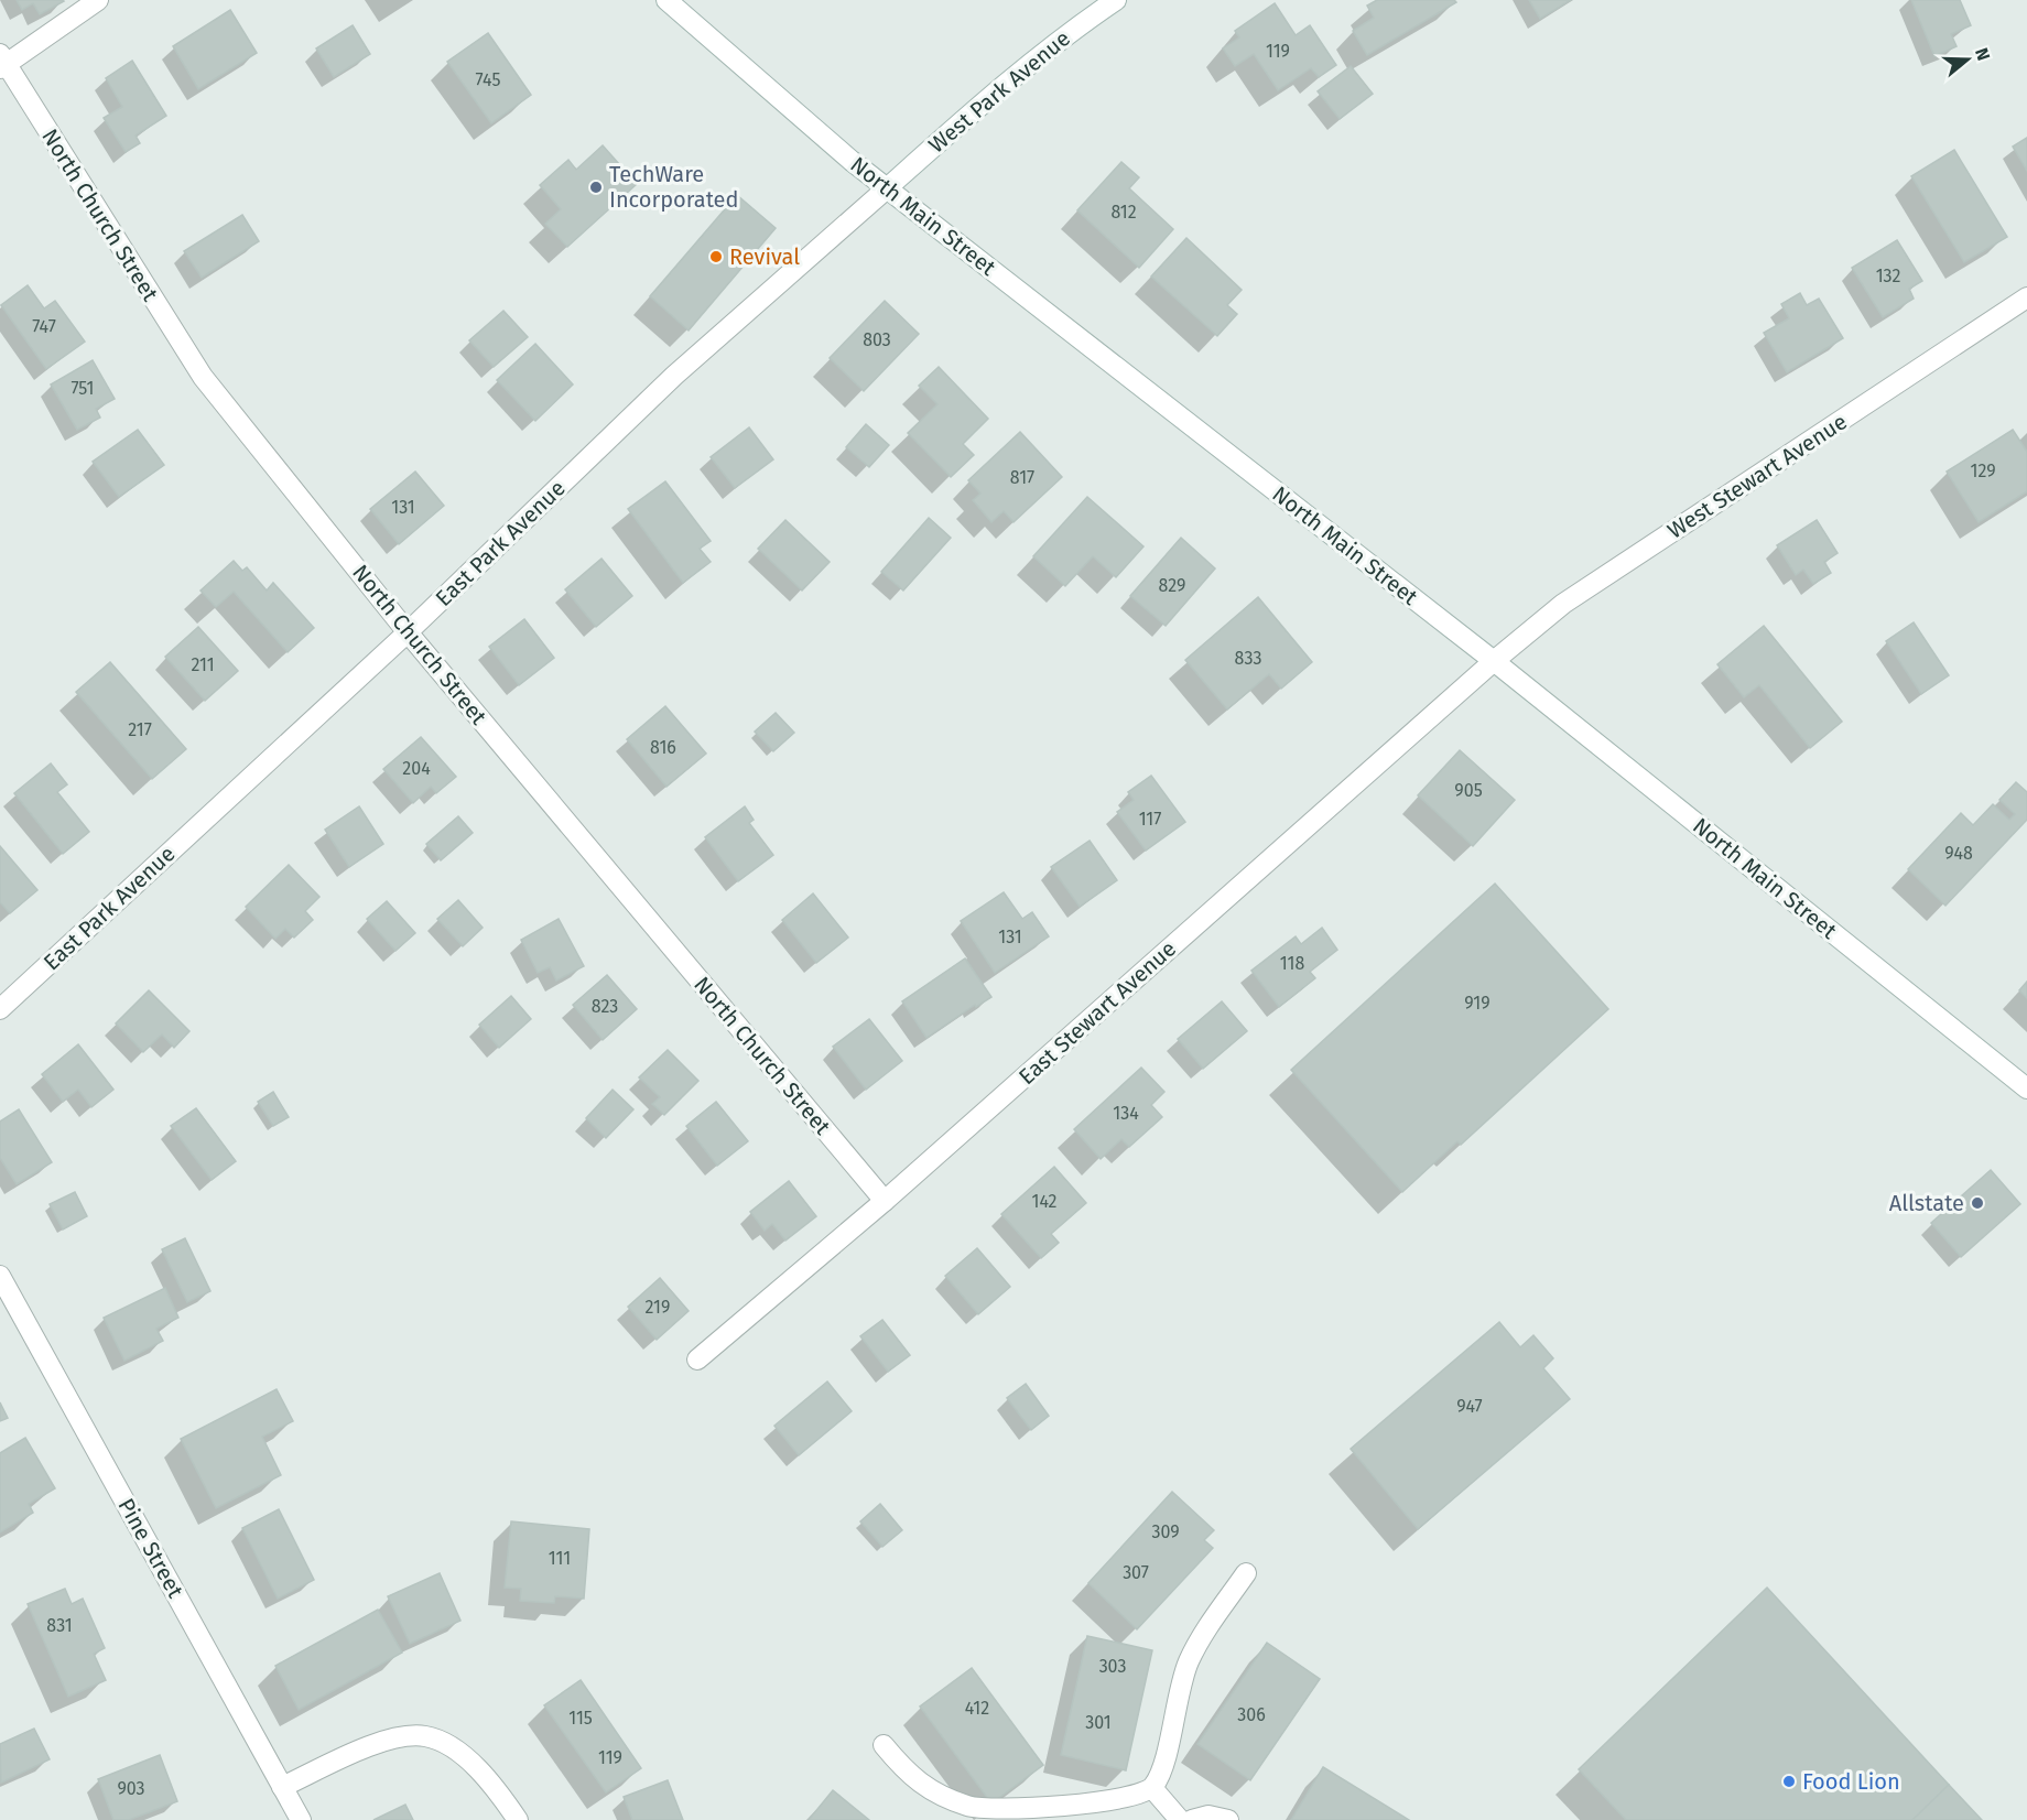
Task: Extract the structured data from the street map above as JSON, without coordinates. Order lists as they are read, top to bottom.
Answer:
{
  "streets": {
    "street": [
      "West Park Avenue",
      "North Church Street",
      "North Main Street",
      "West Stewart Avenue",
      "East Park Avenue",
      "East Stewart Avenue",
      "Pine Street"
    ]
  },
  "crossings": [
    ["West Park Avenue", "North Main Street"],
    ["West Park Avenue", "East Park Avenue"],
    ["North Church Street", "East Park Avenue"],
    ["North Church Street", "East Stewart Avenue"],
    ["North Main Street", "West Stewart Avenue"],
    ["North Main Street", "East Park Avenue"],
    ["North Main Street", "East Stewart Avenue"],
    ["West Stewart Avenue", "East Stewart Avenue"]
  ],
  "places": [
    "TechWare Incorporated",
    "Revival",
    "Allstate",
    "Food Lion"
  ],
  "house_numbers": [
    "119",
    "745",
    "812",
    "132",
    "747",
    "803",
    "751",
    "129",
    "817",
    "131",
    "829",
    "833",
    "211",
    "217",
    "816",
    "204",
    "905",
    "117",
    "948",
    "131",
    "118",
    "919",
    "823",
    "134",
    "142",
    "219",
    "947",
    "309",
    "111",
    "307",
    "831",
    "303",
    "412",
    "306",
    "115",
    "301",
    "119",
    "903"
  ],
  "north": "right"
}
